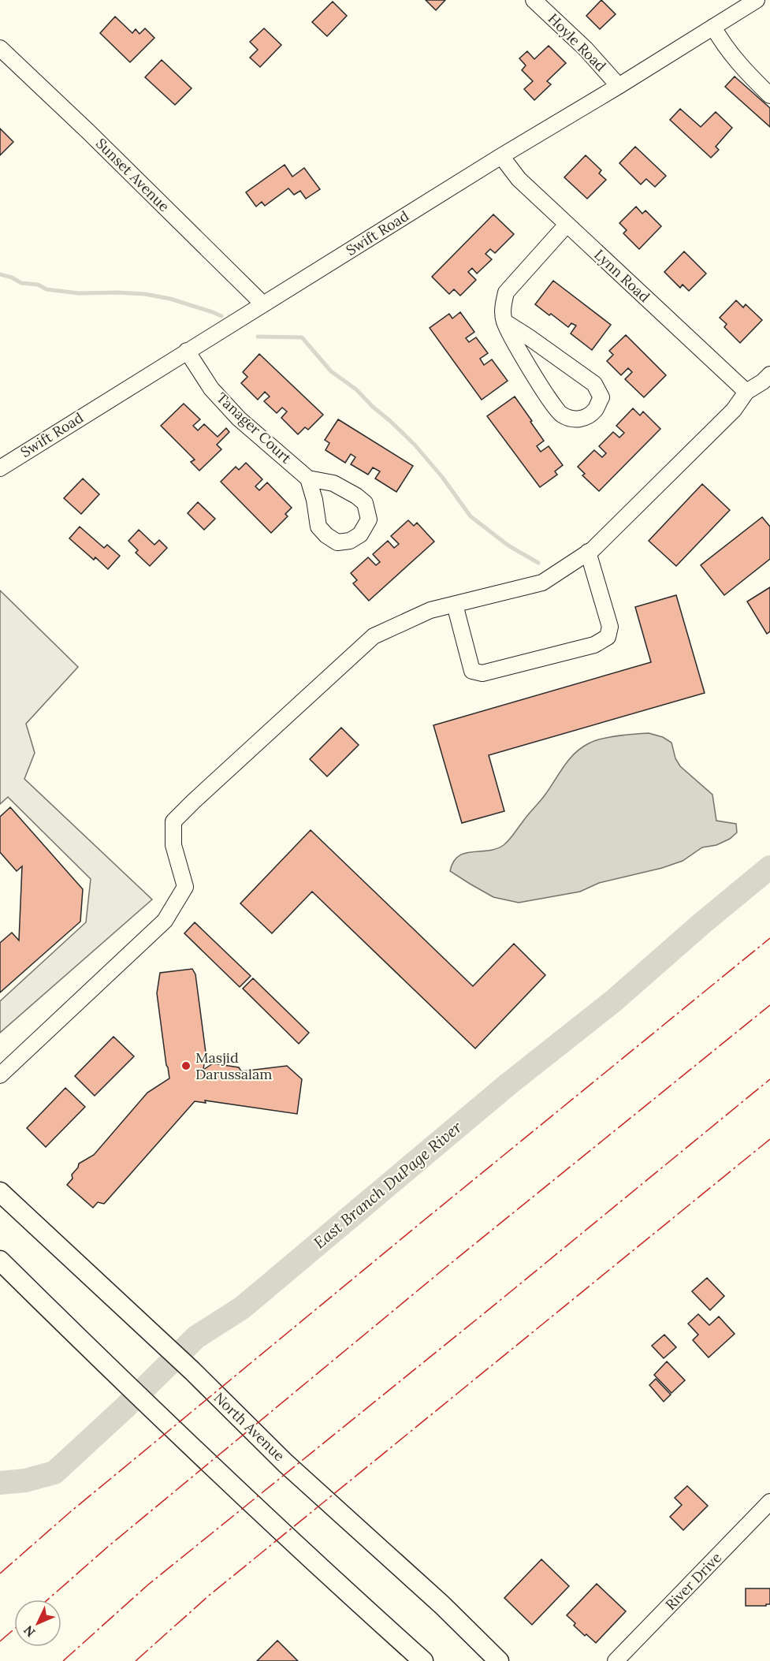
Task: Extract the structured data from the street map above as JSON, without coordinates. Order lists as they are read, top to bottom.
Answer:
{
  "streets": {
    "main road": ["North Avenue"],
    "street": [
      "Hoyle Road",
      "Sunset Avenue",
      "Swift Road",
      "Lynn Road",
      "Tanager Court",
      "River Drive"
    ]
  },
  "crossings": [
    ["Hoyle Road", "Swift Road"],
    ["Sunset Avenue", "Swift Road"],
    ["Swift Road", "Lynn Road"],
    ["Swift Road", "Tanager Court"]
  ],
  "water": ["East Branch DuPage River"],
  "places": ["Masjid Darussalam"],
  "north": "bottom left"
}
